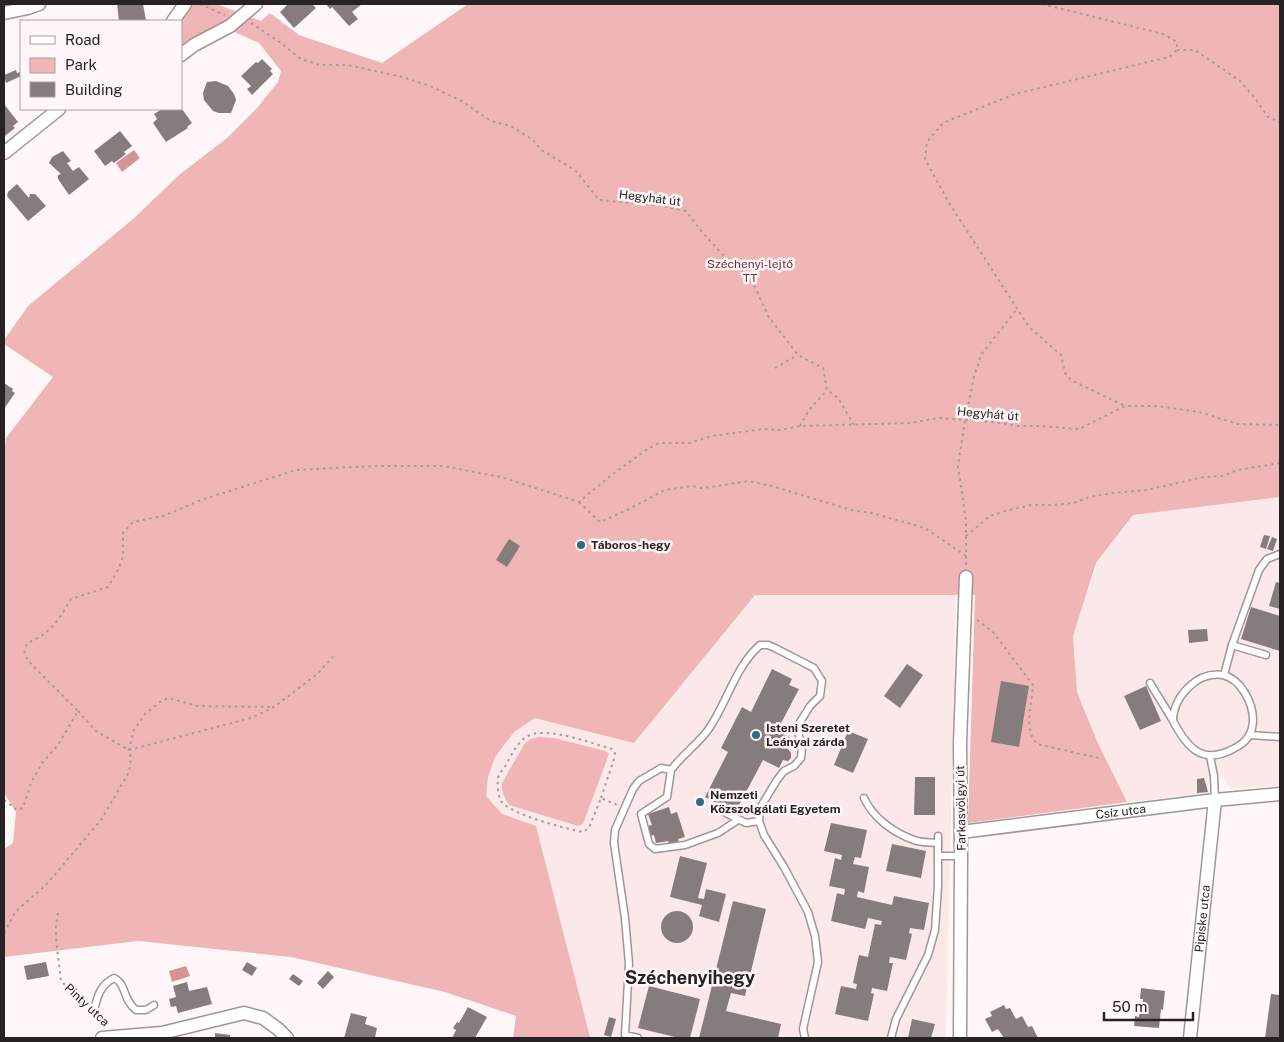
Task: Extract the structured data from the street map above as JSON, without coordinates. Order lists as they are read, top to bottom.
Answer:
{
  "streets": {
    "street": [
      "Farkasvölgyi út",
      "Csíz utca",
      "Pipiske utca",
      "Pinty utca"
    ],
    "path": ["Hegyhát út"]
  },
  "crossings": [
    ["Farkasvölgyi út", "Csíz utca"],
    ["Csíz utca", "Pipiske utca"]
  ],
  "districts": ["Széchenyihegy"],
  "parks": ["Széchenyi-lejtő TT"],
  "places": ["Táboros-hegy", "Isteni Szeretet Leányai zárda", "Nemzeti Közszolgálati Egyetem"],
  "legend": ["Road", "Park", "Building"],
  "scale_bar": "50 m"
}
